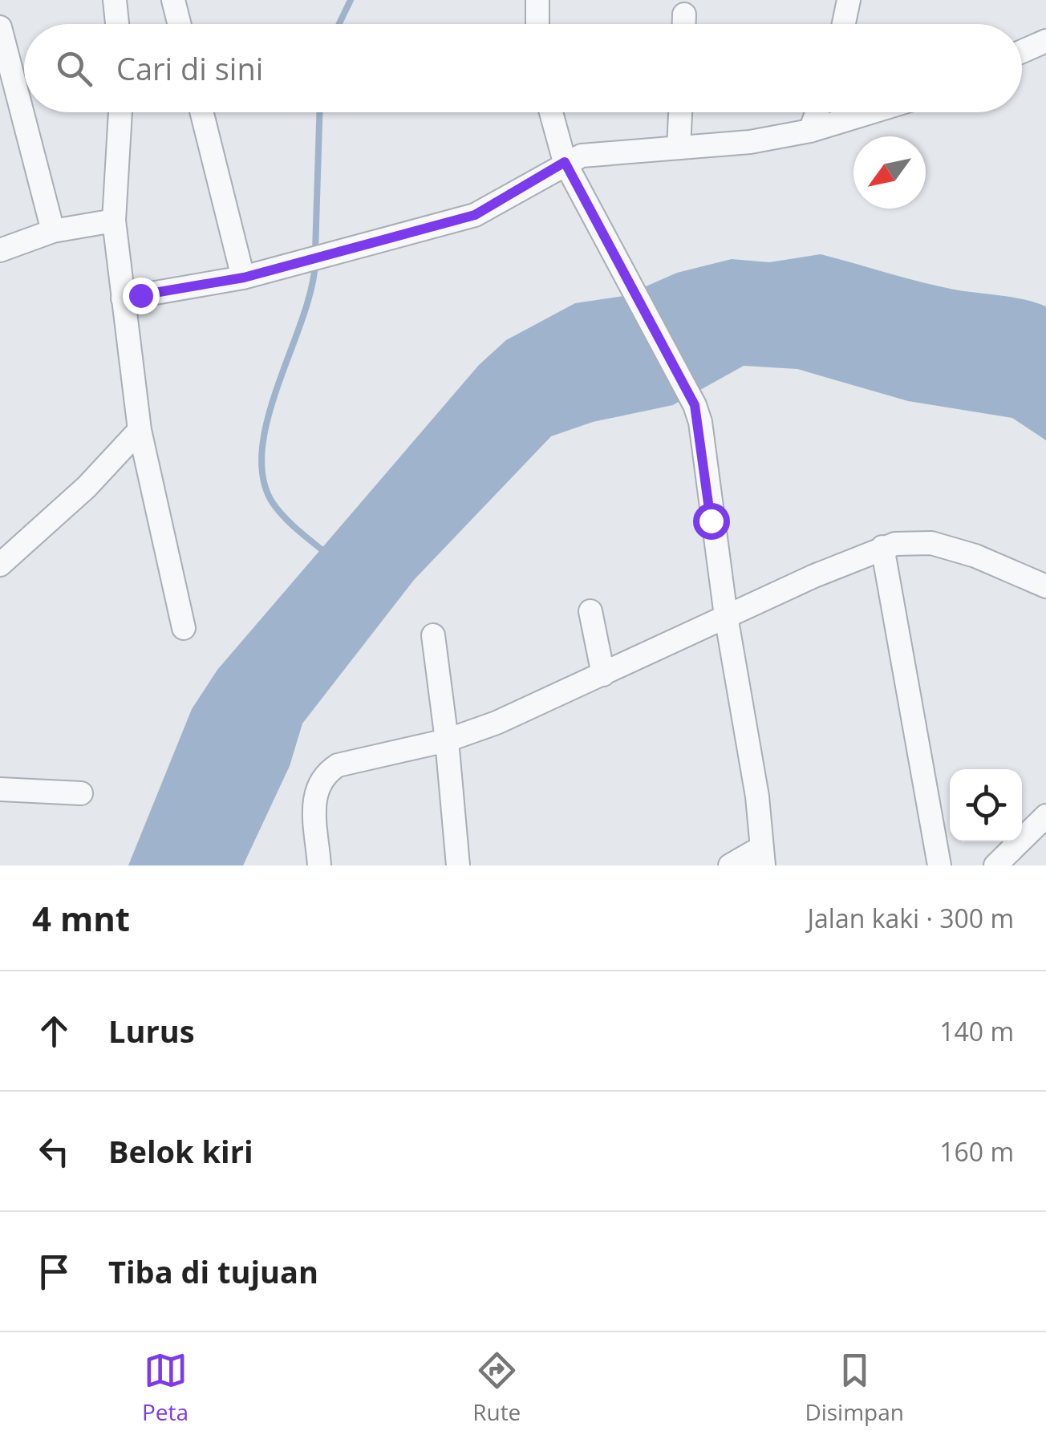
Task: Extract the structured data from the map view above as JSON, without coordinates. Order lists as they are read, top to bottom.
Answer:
{
  "north": "bottom left",
  "page": {
    "search": "Cari di sini",
    "heading": ["4 mnt", "Jalan kaki · 300 m"],
    "list": [
      ["Lurus", "140 m"],
      ["Belok kiri", "160 m"],
      "Tiba di tujuan"
    ],
    "nav": ["Peta", "Rute", "Disimpan"]
  }
}
